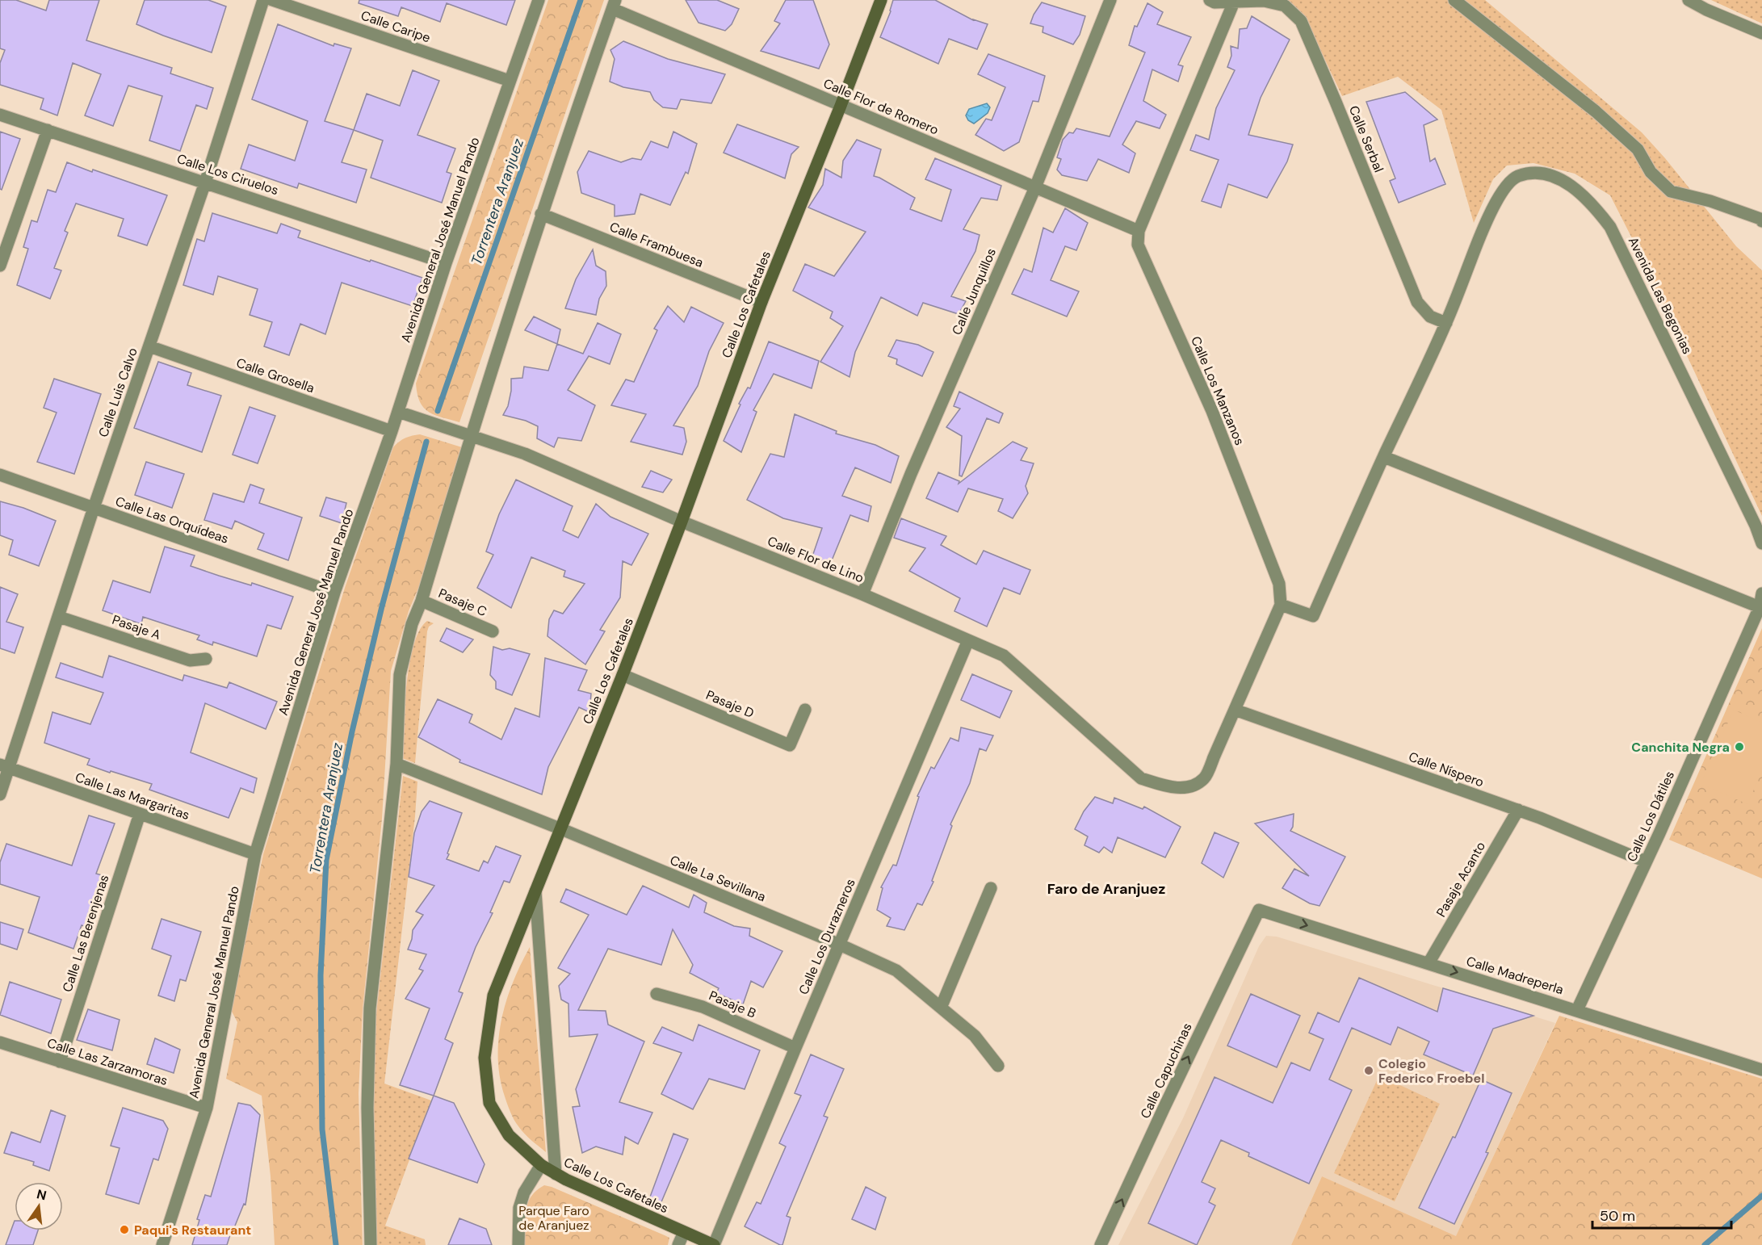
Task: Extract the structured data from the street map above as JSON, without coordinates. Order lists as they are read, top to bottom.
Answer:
{
  "streets": {
    "main road": ["Calle Los Cafetales"],
    "street": [
      "Calle Caripe",
      "Calle Flor de Romero",
      "Calle Serbal",
      "Calle Los Ciruelos",
      "Avenida General José Manuel Pando",
      "Calle Frambuesa",
      "Calle Junquillos",
      "Avenida Las Begonias",
      "Calle Grosella",
      "Calle Los Manzanos",
      "Calle Luis Calvo",
      "Calle Las Orquídeas",
      "Calle Flor de Lino",
      "Pasaje C",
      "Pasaje A",
      "Pasaje D",
      "Calle Níspero",
      "Calle Las Margaritas",
      "Calle Los Dátiles",
      "Calle La Sevillana",
      "Pasaje Acanto",
      "Calle Las Berenjenas",
      "Calle Los Durazneros",
      "Calle Madreperla",
      "Pasaje B",
      "Calle Las Zarzamoras",
      "Calle Capuchinas"
    ]
  },
  "crossings": [
    ["Calle Caripe", "Avenida General José Manuel Pando"],
    ["Calle Flor de Romero", "Calle Junquillos"],
    ["Calle Flor de Romero", "Calle Los Cafetales"],
    ["Calle Flor de Romero", "Calle Los Manzanos"],
    ["Calle Serbal", "Avenida Las Begonias"],
    ["Calle Los Ciruelos", "Avenida General José Manuel Pando"],
    ["Calle Los Ciruelos", "Calle Luis Calvo"],
    ["Avenida General José Manuel Pando", "Calle Grosella"],
    ["Avenida General José Manuel Pando", "Calle Las Orquídeas"],
    ["Avenida General José Manuel Pando", "Calle Flor de Lino"],
    ["Avenida General José Manuel Pando", "Calle Las Margaritas"],
    ["Avenida General José Manuel Pando", "Calle Las Zarzamoras"],
    ["Calle Frambuesa", "Calle Los Cafetales"],
    ["Calle Junquillos", "Calle Flor de Lino"],
    ["Avenida Las Begonias", "Calle Los Manzanos"],
    ["Calle Los Cafetales", "Calle Flor de Lino"],
    ["Calle Los Cafetales", "Pasaje D"],
    ["Calle Los Cafetales", "Calle La Sevillana"],
    ["Calle Los Cafetales", "Calle Los Durazneros"],
    ["Calle Grosella", "Calle Luis Calvo"],
    ["Calle Luis Calvo", "Calle Las Orquídeas"],
    ["Calle Luis Calvo", "Pasaje A"],
    ["Calle Luis Calvo", "Calle Las Margaritas"],
    ["Calle Flor de Lino", "Calle Níspero"],
    ["Calle Flor de Lino", "Calle Los Durazneros"],
    ["Calle Níspero", "Calle Los Dátiles"],
    ["Calle Níspero", "Pasaje Acanto"],
    ["Calle Las Margaritas", "Calle Las Berenjenas"],
    ["Calle Los Dátiles", "Calle Madreperla"],
    ["Calle La Sevillana", "Calle Los Durazneros"],
    ["Pasaje Acanto", "Calle Madreperla"],
    ["Calle Las Berenjenas", "Calle Las Zarzamoras"],
    ["Calle Los Durazneros", "Pasaje B"],
    ["Calle Madreperla", "Calle Capuchinas"]
  ],
  "one_way": ["Calle Madreperla", "Calle Capuchinas"],
  "districts": ["Faro de Aranjuez"],
  "water": ["Torrentera Aranjuez"],
  "parks": ["Parque Faro de Aranjuez"],
  "places": ["Canchita Negra", "Colegio Federico Froebel", "Paqui's Restaurant"],
  "scale_bar": "50 m",
  "north": "top"
}
